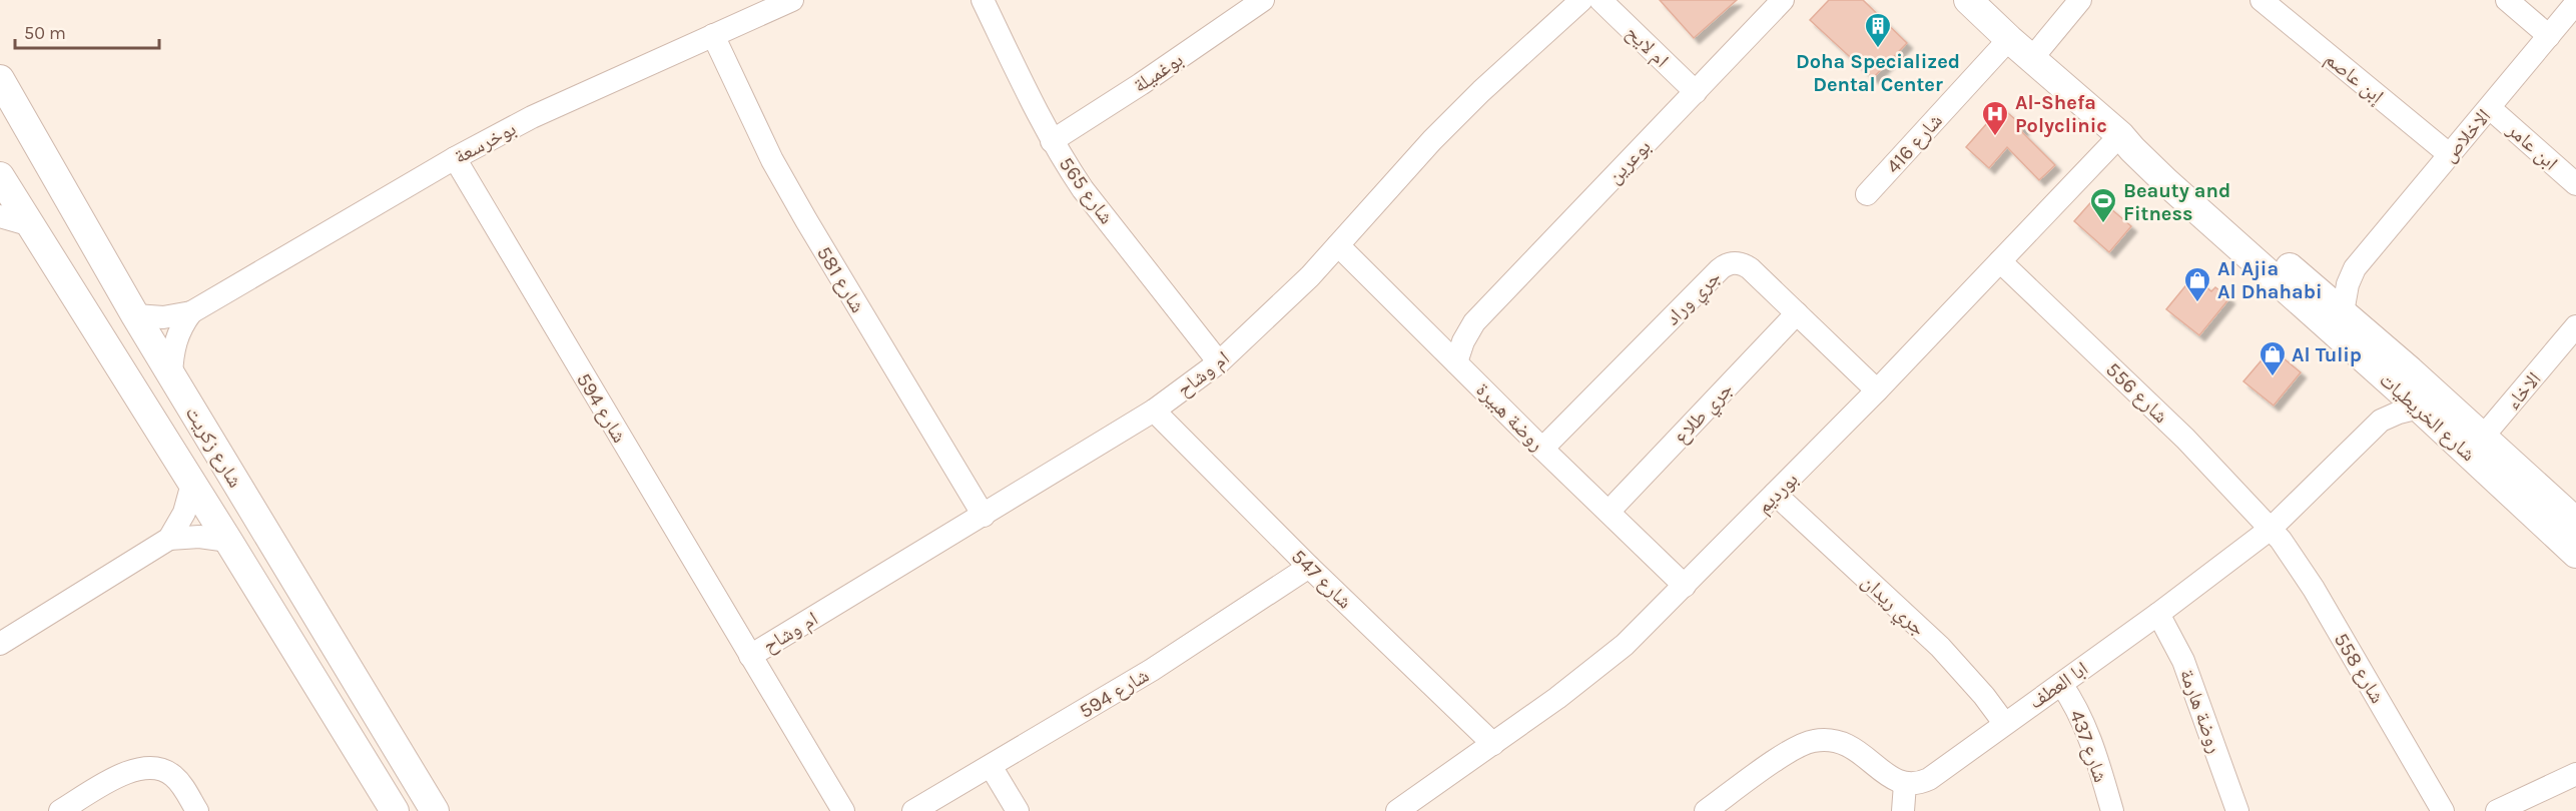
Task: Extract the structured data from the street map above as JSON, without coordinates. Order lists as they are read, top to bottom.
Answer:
{
  "streets": {
    "street": [
      "ام لايح",
      "بوغميلة",
      "إبن عاصم",
      "الاخلاص",
      "بوخرسعة",
      "شارع 416",
      "ابن عامر",
      "بوعرين",
      "شارع 565",
      "شارع 581",
      "جري وراد",
      "ام وشاح",
      "الاخاء",
      "شارع 556",
      "شارع 594",
      "جري طلاع",
      "روضة هبيرة",
      "شارع الخريطيات",
      "شارع زكريت",
      "بورديم",
      "شارع 547",
      "جري ريدان",
      "شارع 558",
      "ابا العطف",
      "روضة هارمة",
      "شارع 437"
    ]
  },
  "crossings": [
    ["ام لايح", "بوعرين"],
    ["بوغميلة", "شارع 565"],
    ["إبن عاصم", "الاخلاص"],
    ["الاخلاص", "ابن عامر"],
    ["الاخلاص", "شارع الخريطيات"],
    ["بوخرسعة", "شارع 581"],
    ["بوخرسعة", "شارع 594"],
    ["بوخرسعة", "شارع زكريت"],
    ["شارع 416", "شارع الخريطيات"],
    ["بوعرين", "روضة هبيرة"],
    ["شارع 565", "ام وشاح"],
    ["شارع 581", "ام وشاح"],
    ["جري وراد", "جري طلاع"],
    ["جري وراد", "روضة هبيرة"],
    ["جري وراد", "بورديم"],
    ["ام وشاح", "شارع 594"],
    ["ام وشاح", "روضة هبيرة"],
    ["ام وشاح", "شارع 547"],
    ["الاخاء", "شارع الخريطيات"],
    ["شارع 556", "بورديم"],
    ["شارع 556", "شارع 558"],
    ["شارع 556", "ابا العطف"],
    ["شارع 594", "شارع 547"],
    ["جري طلاع", "روضة هبيرة"],
    ["روضة هبيرة", "بورديم"],
    ["شارع الخريطيات", "بورديم"],
    ["بورديم", "شارع 547"],
    ["بورديم", "جري ريدان"],
    ["جري ريدان", "ابا العطف"],
    ["شارع 558", "ابا العطف"],
    ["ابا العطف", "روضة هارمة"],
    ["ابا العطف", "شارع 437"]
  ],
  "places": {
    "building": ["Doha Specialized Dental Center"],
    "hospital": ["Al-Shefa Polyclinic"],
    "sports": ["Beauty and Fitness"],
    "shop": ["Al Ajia Al Dhahabi", "Al Tulip"]
  },
  "scale_bar": "50 m"
}
